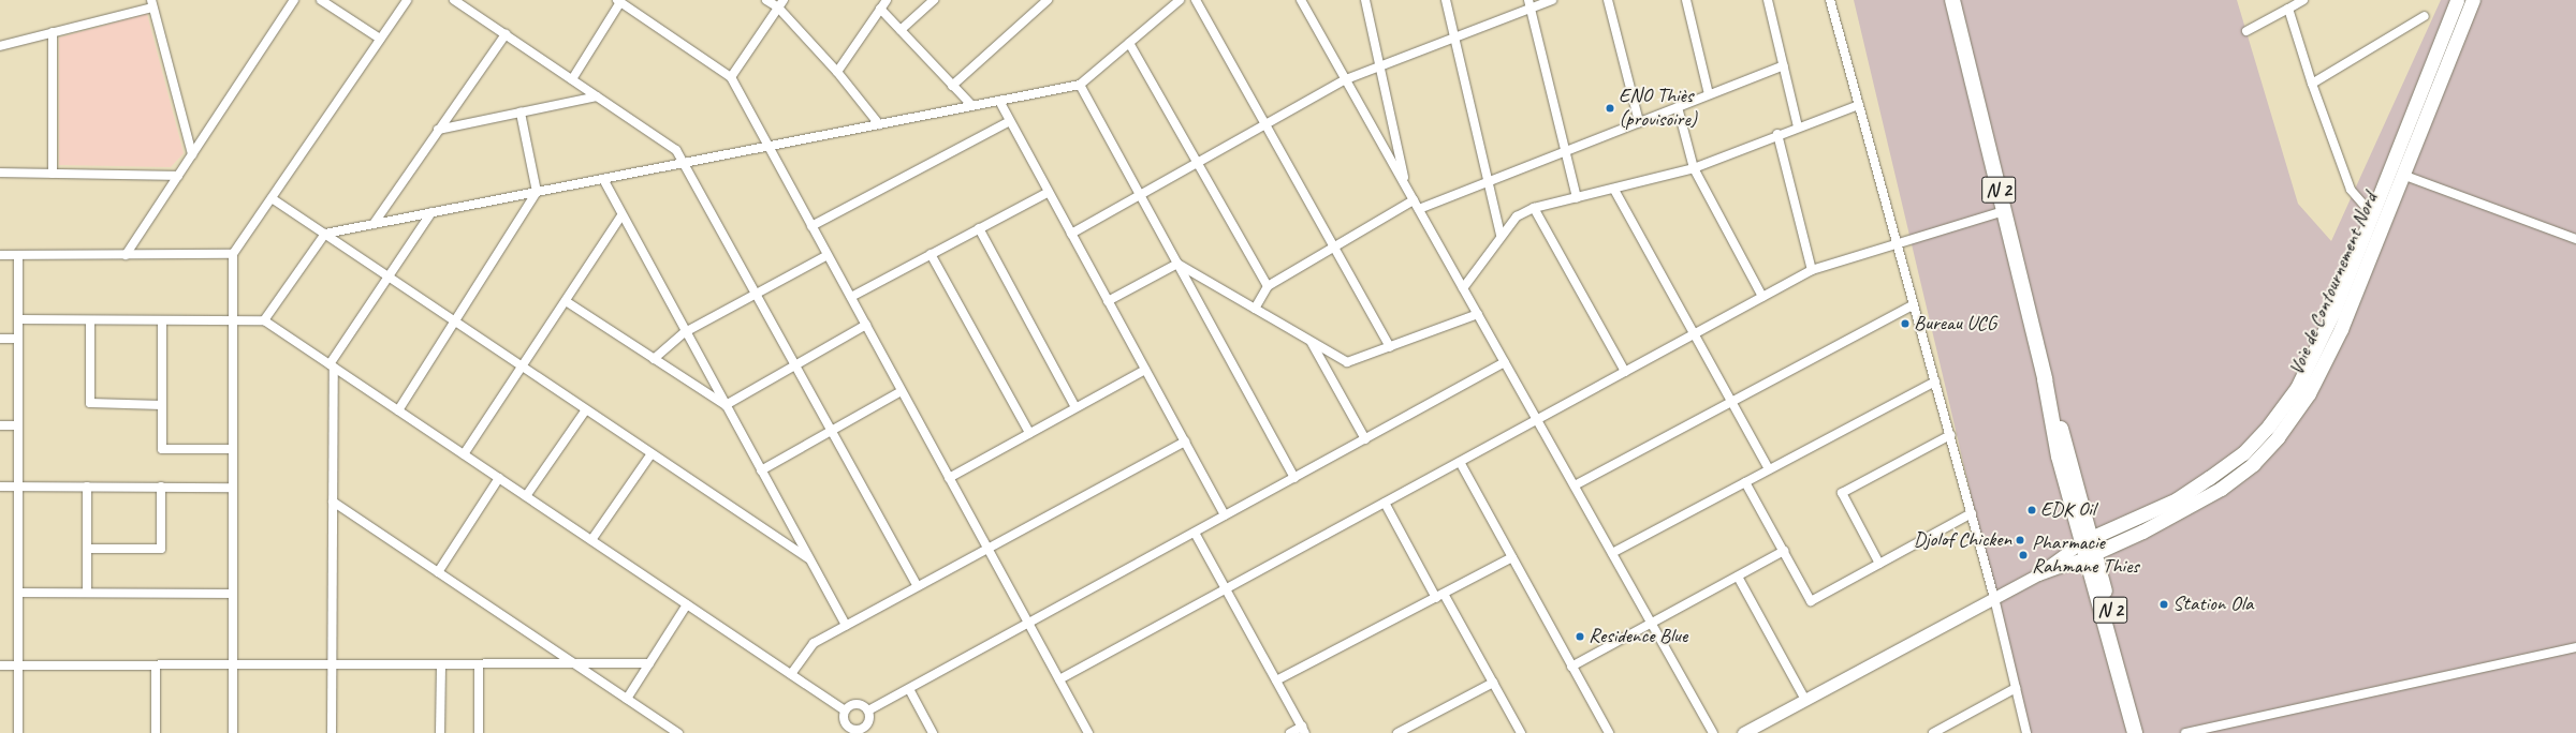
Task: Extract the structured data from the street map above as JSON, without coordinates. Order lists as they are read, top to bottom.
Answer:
{
  "streets": {
    "highway": ["N 2"],
    "main road": ["Voie de Contournement Nord"]
  },
  "crossings": [
    ["N 2", "Voie de Contournement Nord"]
  ],
  "places": [
    "ENO Thiès (provisoire)",
    "Bureau UCG",
    "EDK Oil",
    "Djolof Chicken",
    "Pharmacie Rahmane Thies",
    "Station Ola",
    "Residence Blue"
  ]
}
